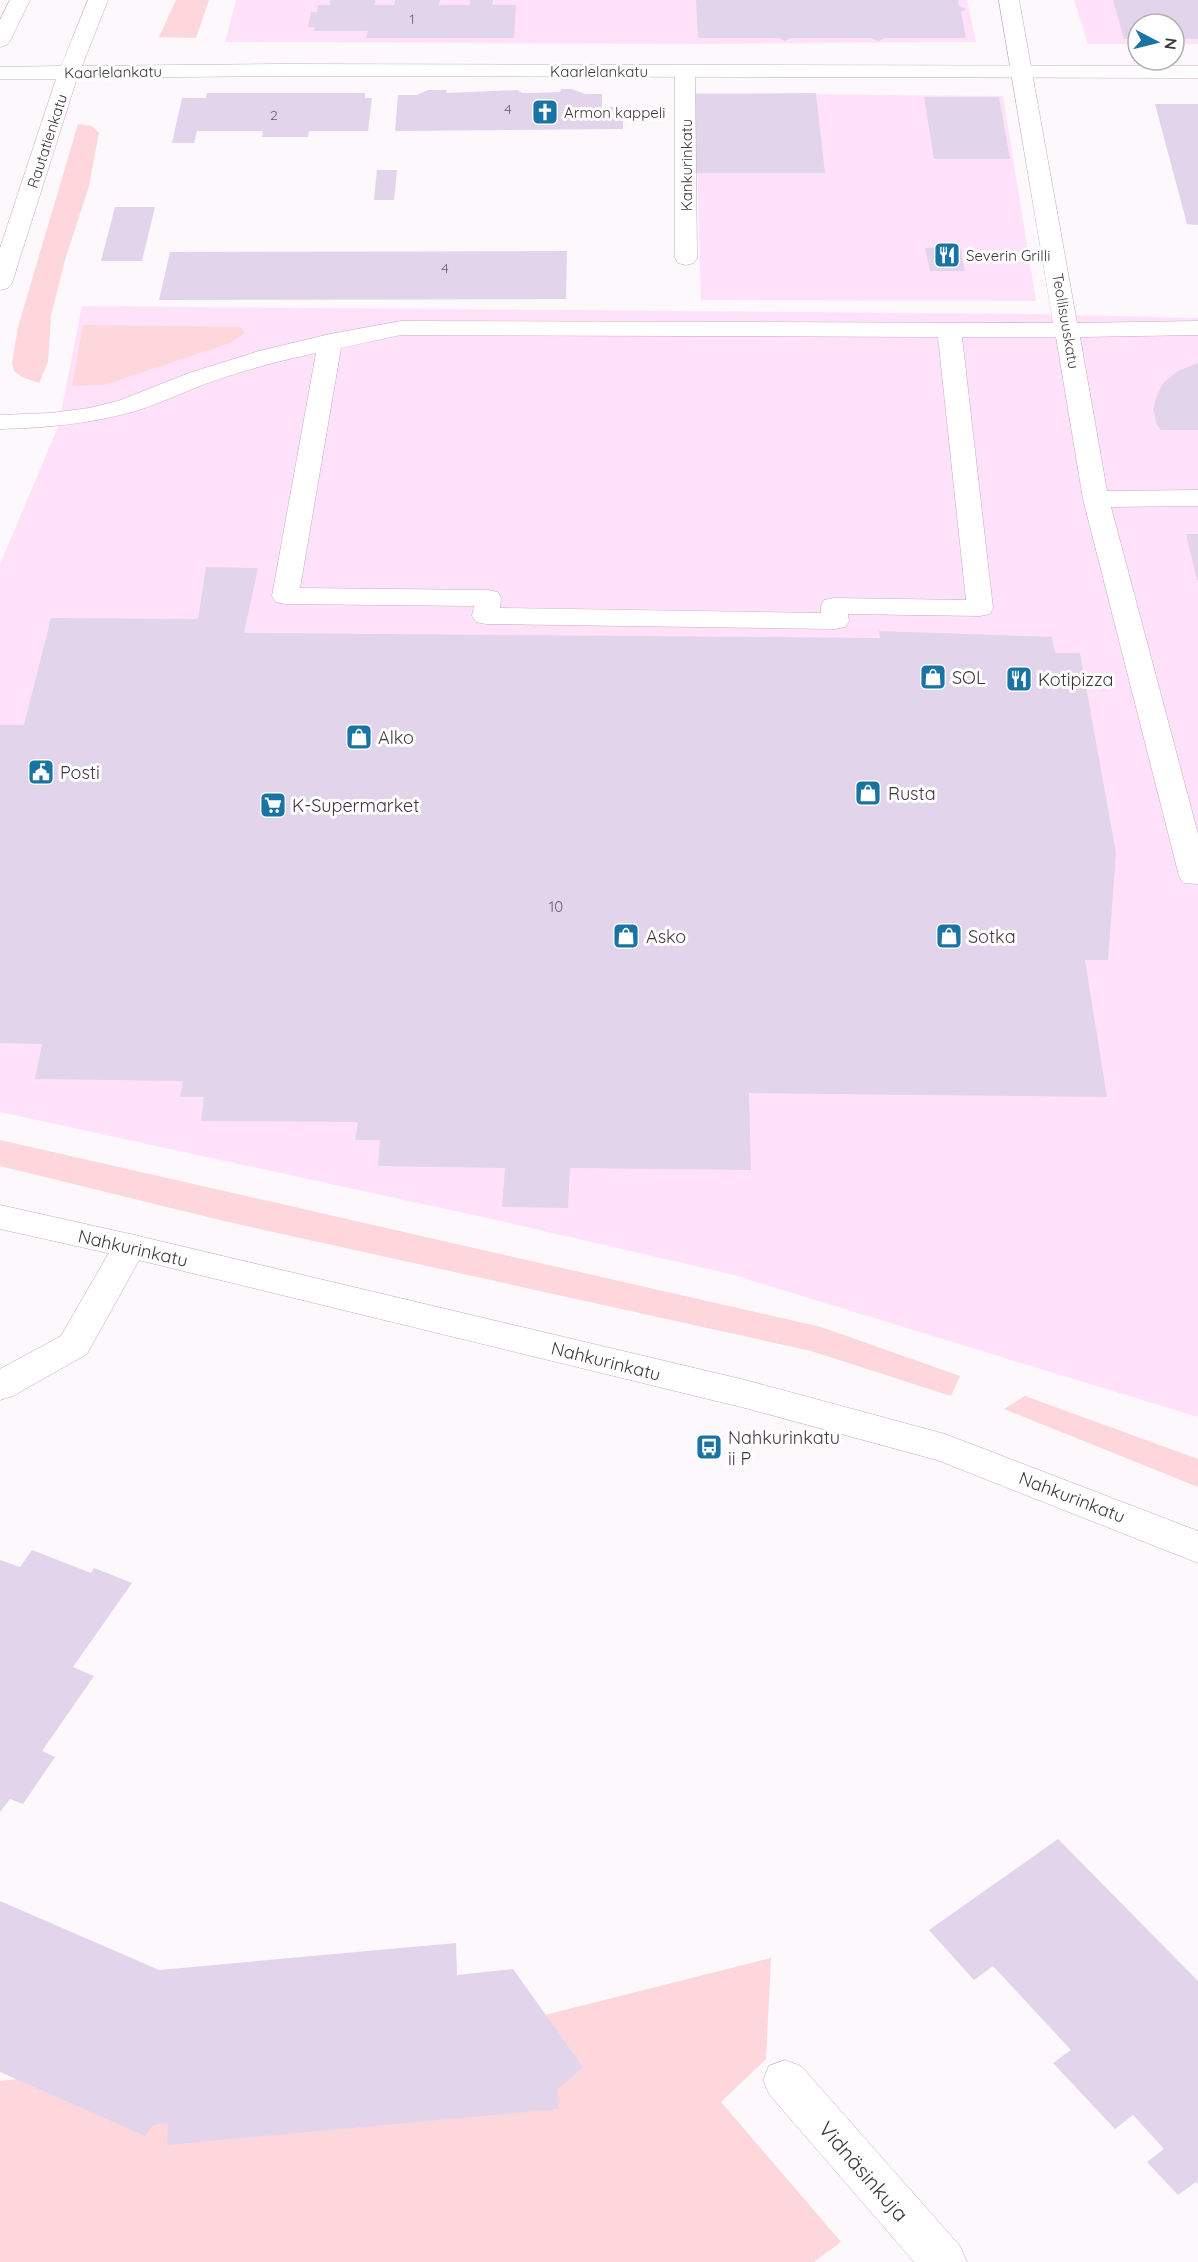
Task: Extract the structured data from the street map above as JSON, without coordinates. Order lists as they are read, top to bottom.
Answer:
{
  "streets": {
    "main road": [
      "Kaarlelankatu",
      "Rautatienkatu",
      "Kankurinkatu",
      "Teollisuuskatu",
      "Nahkurinkatu",
      "Vidnäsinkuja"
    ]
  },
  "crossings": [
    ["Kaarlelankatu", "Rautatienkatu"],
    ["Kaarlelankatu", "Kankurinkatu"],
    ["Kaarlelankatu", "Teollisuuskatu"]
  ],
  "places": {
    "church": ["Armon kappeli"],
    "restaurant": ["Severin Grilli", "Kotipizza"],
    "shop": [
      "SOL",
      "Alko",
      "Rusta",
      "Asko",
      "Sotka"
    ],
    "public building": ["Posti"],
    "supermarket": ["K-Supermarket"],
    "bus stop": ["Nahkurinkatu ii P"]
  },
  "house_numbers": [
    "1",
    "4",
    "2",
    "4",
    "10"
  ],
  "north": "right"
}
